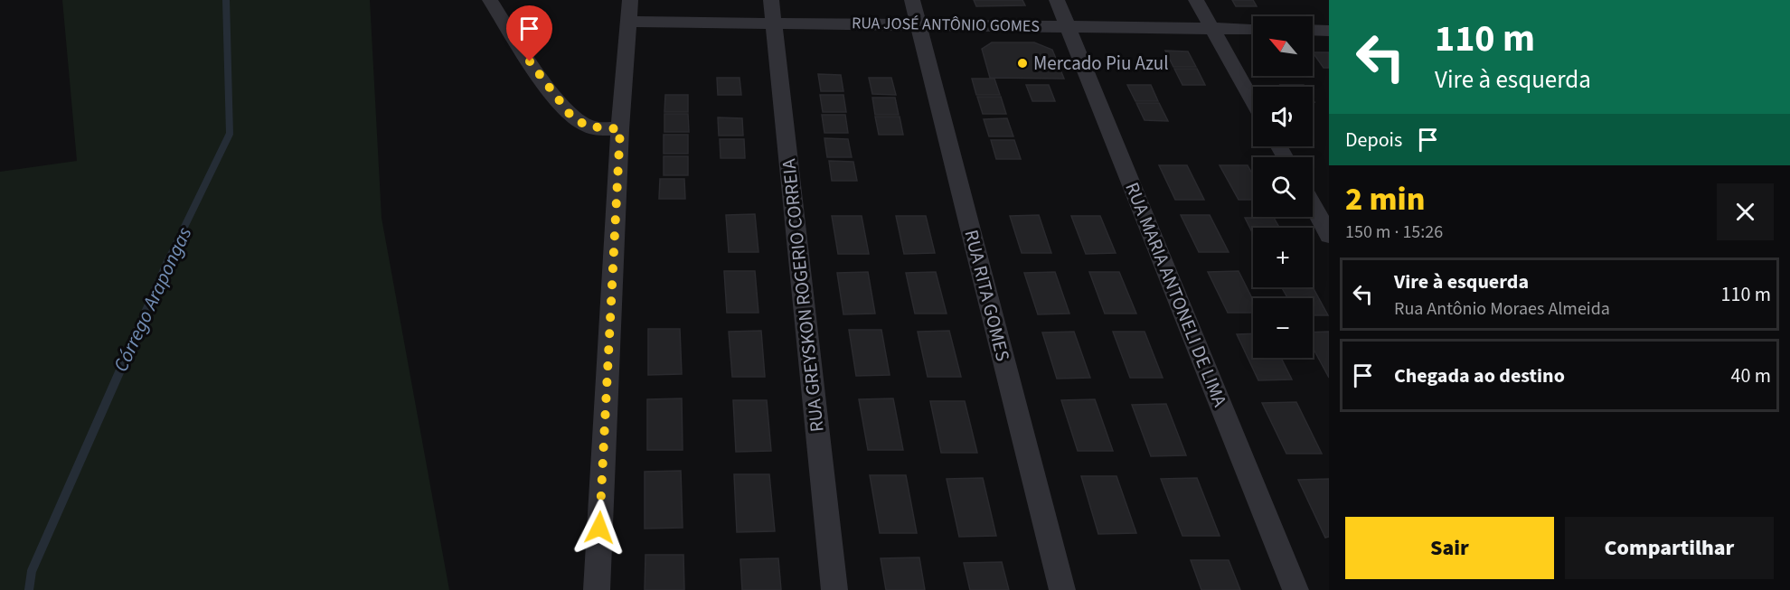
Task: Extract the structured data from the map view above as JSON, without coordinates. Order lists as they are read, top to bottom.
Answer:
{
  "streets": {
    "street": [
      "RUA JOSÉ ANTÔNIO GOMES",
      "RUA MARIA ANTONELI DE LIMA",
      "RUA GREYSKON ROGERIO CORREIA",
      "RUA RITA GOMES"
    ]
  },
  "crossings": [
    ["RUA JOSÉ ANTÔNIO GOMES", "RUA MARIA ANTONELI DE LIMA"],
    ["RUA JOSÉ ANTÔNIO GOMES", "RUA GREYSKON ROGERIO CORREIA"],
    ["RUA JOSÉ ANTÔNIO GOMES", "RUA RITA GOMES"]
  ],
  "water": ["Córrego Arapongas"],
  "places": ["Mercado Piu Azul"],
  "north": "top left",
  "page": {
    "turn": ["110 m", "Vire à esquerda"],
    "map_buttons": ["+", "−"],
    "then": "Depois",
    "heading": ["2 min", "150 m · 15:26"],
    "list": [
      {
        "name": "Vire à esquerda",
        "note": "Rua Antônio Moraes Almeida",
        "value": "110 m"
      },
      {
        "name": "Chegada ao destino",
        "value": "40 m"
      }
    ],
    "buttons": ["Sair", "Compartilhar"]
  }
}
